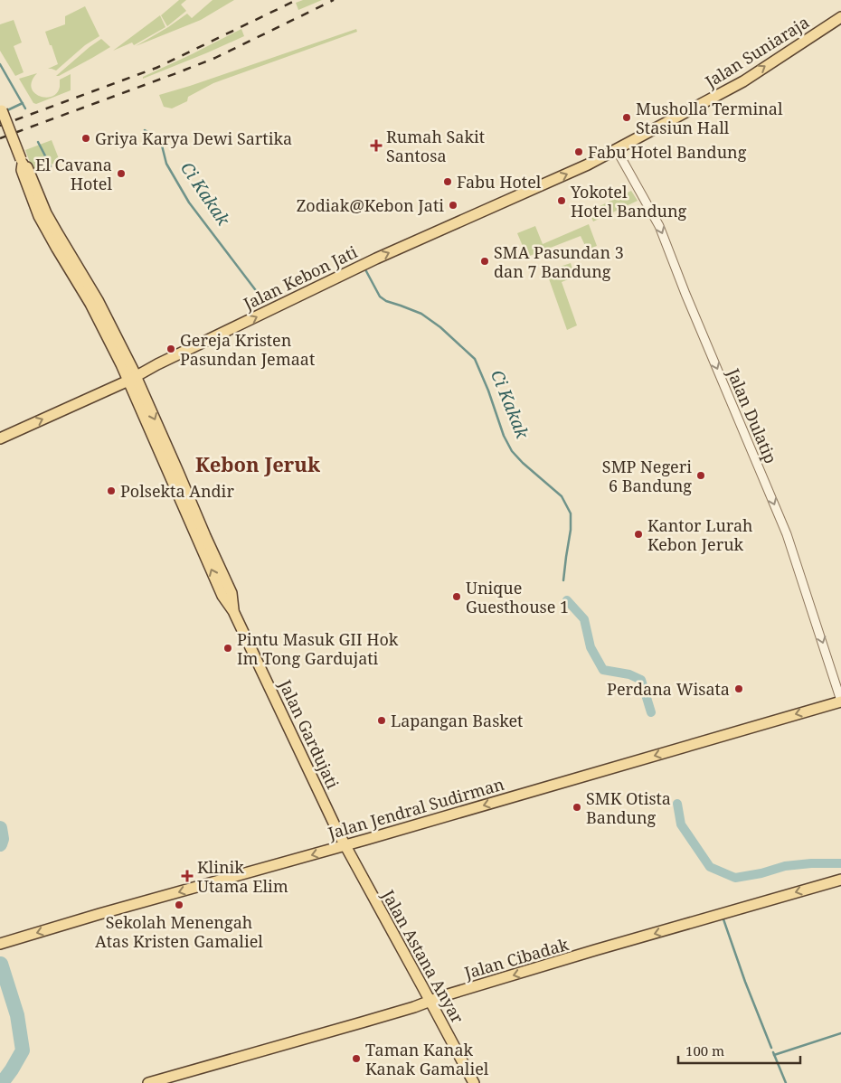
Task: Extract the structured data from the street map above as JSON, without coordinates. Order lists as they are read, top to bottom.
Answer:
{
  "streets": {
    "main road": [
      "Jalan Suniaraja",
      "Jalan Kebon Jati",
      "Jalan Gardujati",
      "Jalan Jendral Sudirman",
      "Jalan Astana Anyar",
      "Jalan Cibadak"
    ],
    "street": ["Jalan Dulatip"]
  },
  "crossings": [
    ["Jalan Suniaraja", "Jalan Kebon Jati"],
    ["Jalan Suniaraja", "Jalan Dulatip"],
    ["Jalan Kebon Jati", "Jalan Dulatip"],
    ["Jalan Kebon Jati", "Jalan Gardujati"],
    ["Jalan Dulatip", "Jalan Jendral Sudirman"],
    ["Jalan Gardujati", "Jalan Jendral Sudirman"],
    ["Jalan Gardujati", "Jalan Astana Anyar"],
    ["Jalan Jendral Sudirman", "Jalan Astana Anyar"],
    ["Jalan Astana Anyar", "Jalan Cibadak"]
  ],
  "one_way": [
    "Jalan Suniaraja",
    "Jalan Kebon Jati",
    "Jalan Dulatip",
    "Jalan Jendral Sudirman",
    "Jalan Cibadak"
  ],
  "districts": ["Kebon Jeruk"],
  "water": ["Ci Kakak"],
  "places": {
    "other": [
      "Musholla Terminal Stasiun Hall",
      "Griya Karya Dewi Sartika",
      "Fabu Hotel Bandung",
      "El Cavana Hotel",
      "Fabu Hotel",
      "Yokotel Hotel Bandung",
      "Zodiak@Kebon Jati",
      "SMA Pasundan 3 dan 7 Bandung",
      "Gereja Kristen Pasundan Jemaat",
      "SMP Negeri 6 Bandung",
      "Polsekta Andir",
      "Kantor Lurah Kebon Jeruk",
      "Unique Guesthouse 1",
      "Pintu Masuk GII Hok Im Tong Gardujati",
      "Perdana Wisata",
      "Lapangan Basket",
      "SMK Otista Bandung",
      "Sekolah Menengah Atas Kristen Gamaliel",
      "Taman Kanak Kanak Gamaliel"
    ],
    "health": ["Rumah Sakit Santosa", "Klinik Utama Elim"]
  },
  "scale_bar": "100 m"
}
